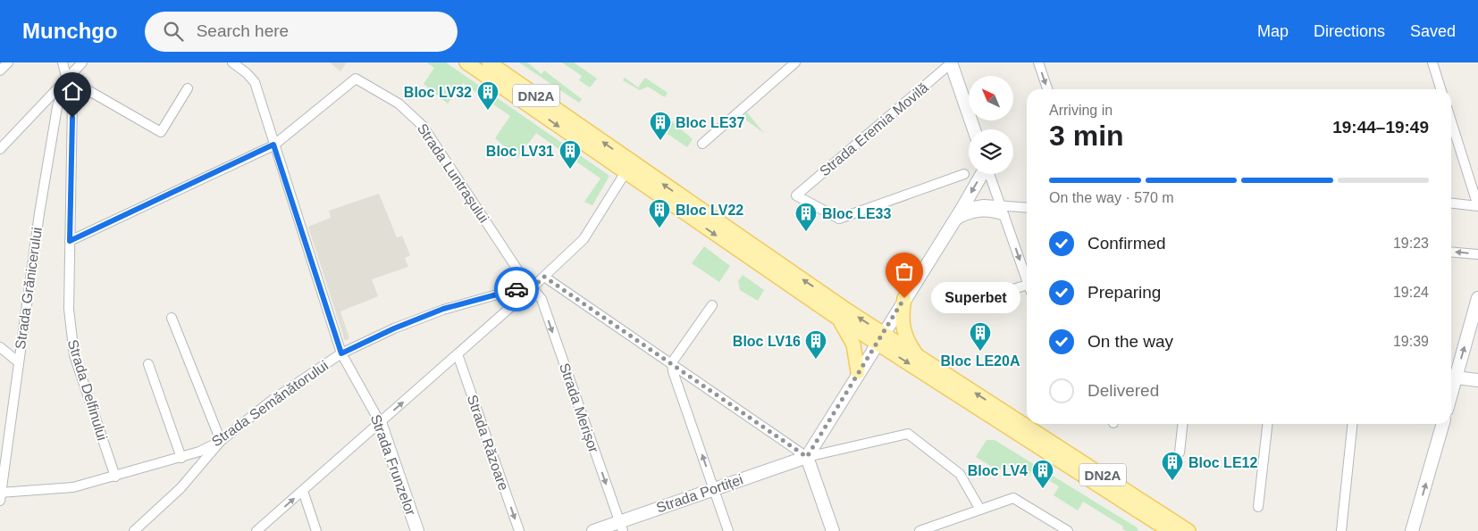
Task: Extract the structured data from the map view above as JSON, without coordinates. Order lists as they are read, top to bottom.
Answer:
{
  "streets": {
    "main road": ["DN2A"],
    "street": [
      "Strada Eremia Movilă",
      "Strada Luntrașului",
      "Strada Grănicerului",
      "Strada Delfinului",
      "Strada Semănătorului",
      "Strada Merișor",
      "Strada Răzoare",
      "Strada Frunzelor",
      "Strada Portiței"
    ]
  },
  "crossings": [
    ["Strada Luntrașului", "Strada Semănătorului"],
    ["Strada Luntrașului", "Strada Merișor"],
    ["Strada Luntrașului", "Strada Frunzelor"],
    ["Strada Grănicerului", "Strada Delfinului"],
    ["Strada Grănicerului", "Strada Semănătorului"],
    ["Strada Delfinului", "Strada Semănătorului"],
    ["Strada Semănătorului", "Strada Merișor"],
    ["Strada Semănătorului", "Strada Frunzelor"],
    ["Strada Merișor", "Strada Portiței"]
  ],
  "one_way": ["Strada Merișor", "Strada Răzoare"],
  "places": {
    "building": [
      "Bloc LV32",
      "Bloc LE37",
      "Bloc LV31",
      "Bloc LV22",
      "Bloc LE33",
      "Bloc LE20A",
      "Bloc LV16",
      "Bloc LE12",
      "Bloc LV4"
    ],
    "other": ["Superbet"]
  },
  "north": "top left",
  "page": {
    "header": "Munchgo",
    "search": "Search here",
    "nav": ["Map", "Directions", "Saved"],
    "heading": ["3 min", "Arriving in", "19:44–19:49"],
    "bar": "On the way · 570 m",
    "list": [
      ["Confirmed", "19:23"],
      ["Preparing", "19:24"],
      ["On the way", "19:39"],
      "Delivered"
    ],
    "bubble": "Superbet"
  }
}
